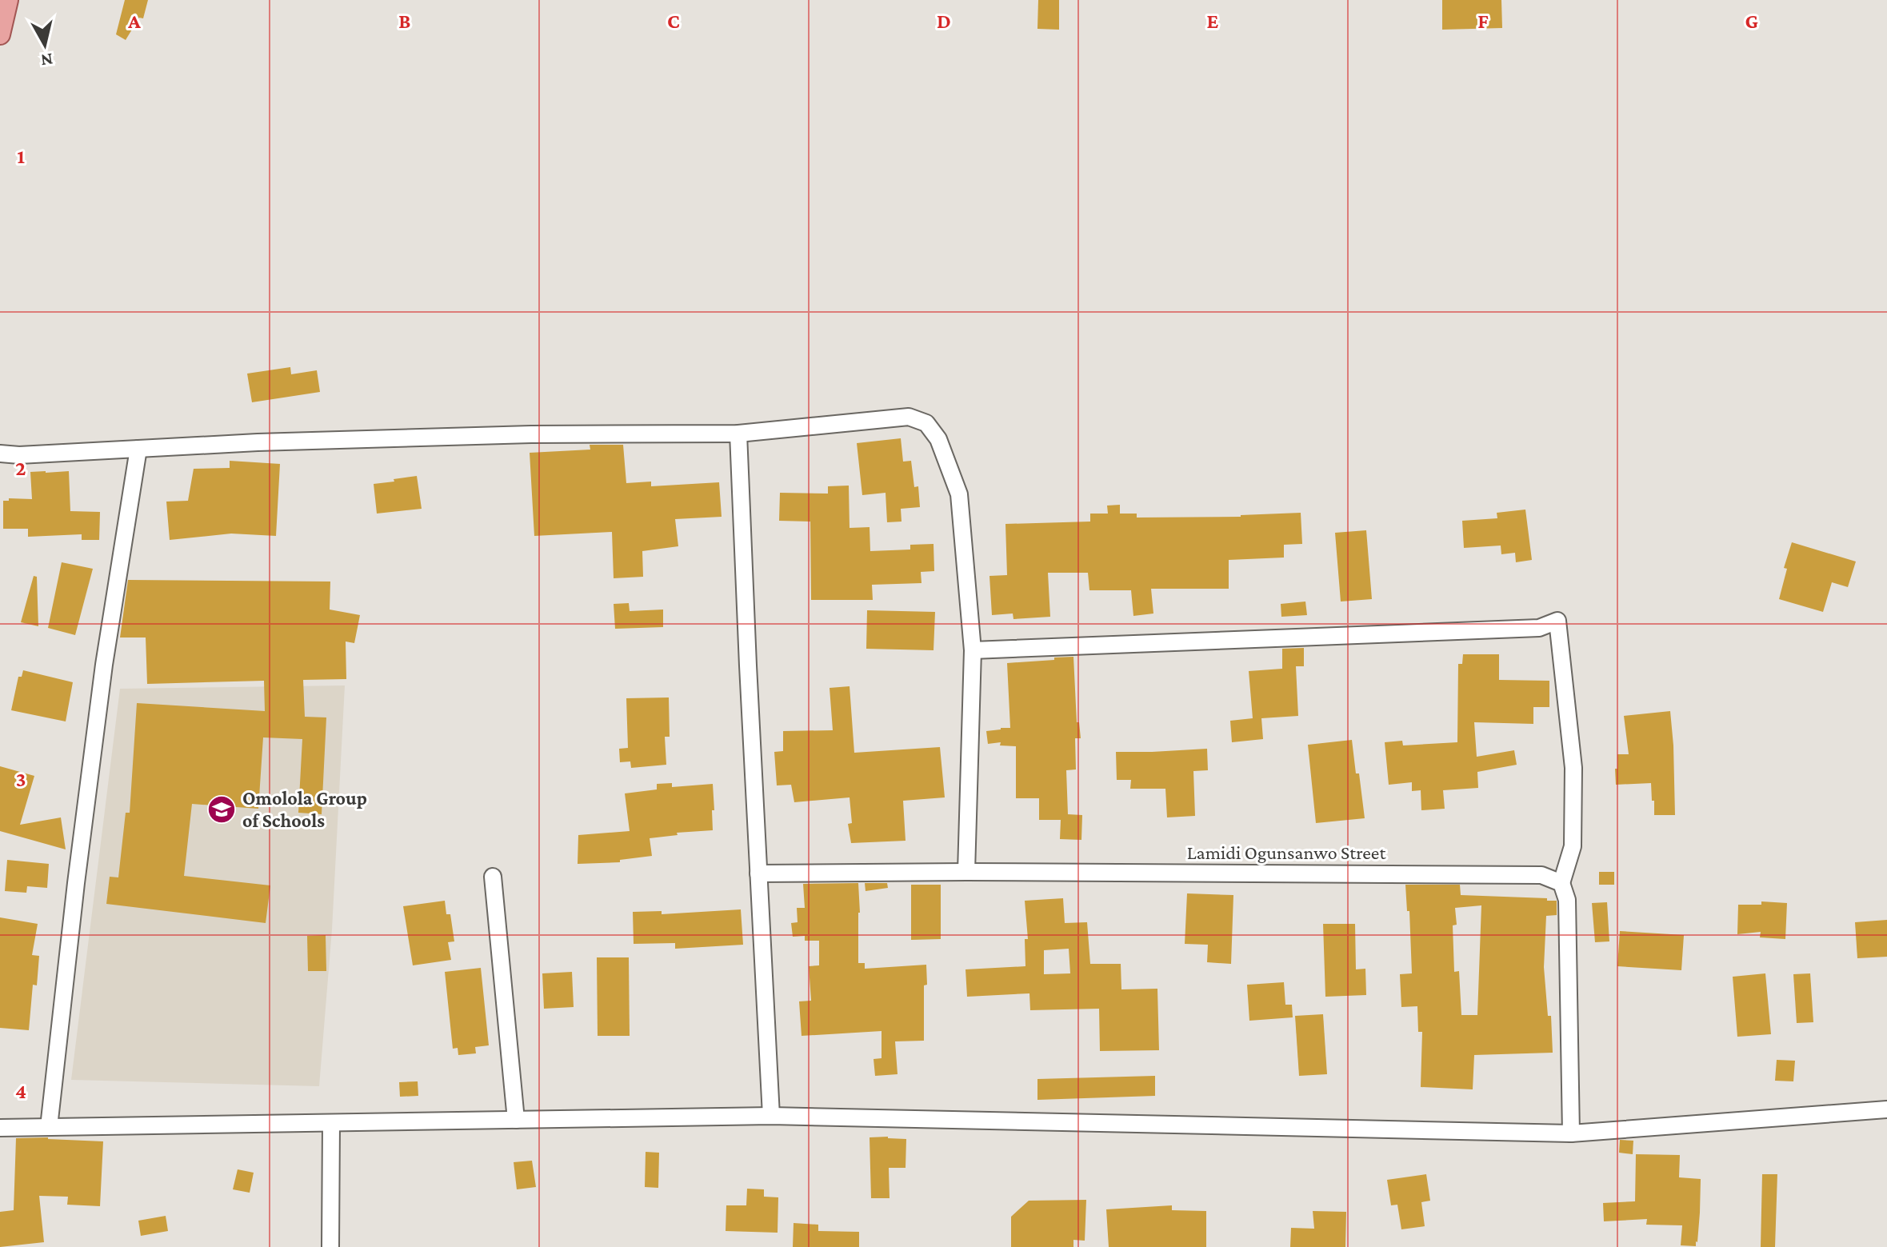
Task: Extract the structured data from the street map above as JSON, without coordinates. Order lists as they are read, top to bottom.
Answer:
{
  "streets": {
    "street": ["Lamidi Ogunsanwo Street"]
  },
  "places": {
    "school or university": ["Omolola Group of Schools"]
  },
  "north": "bottom",
  "grid": {
    "columns": [
      "A",
      "B",
      "C",
      "D",
      "E",
      "F",
      "G"
    ],
    "rows": [
      "1",
      "2",
      "3",
      "4"
    ]
  }
}
